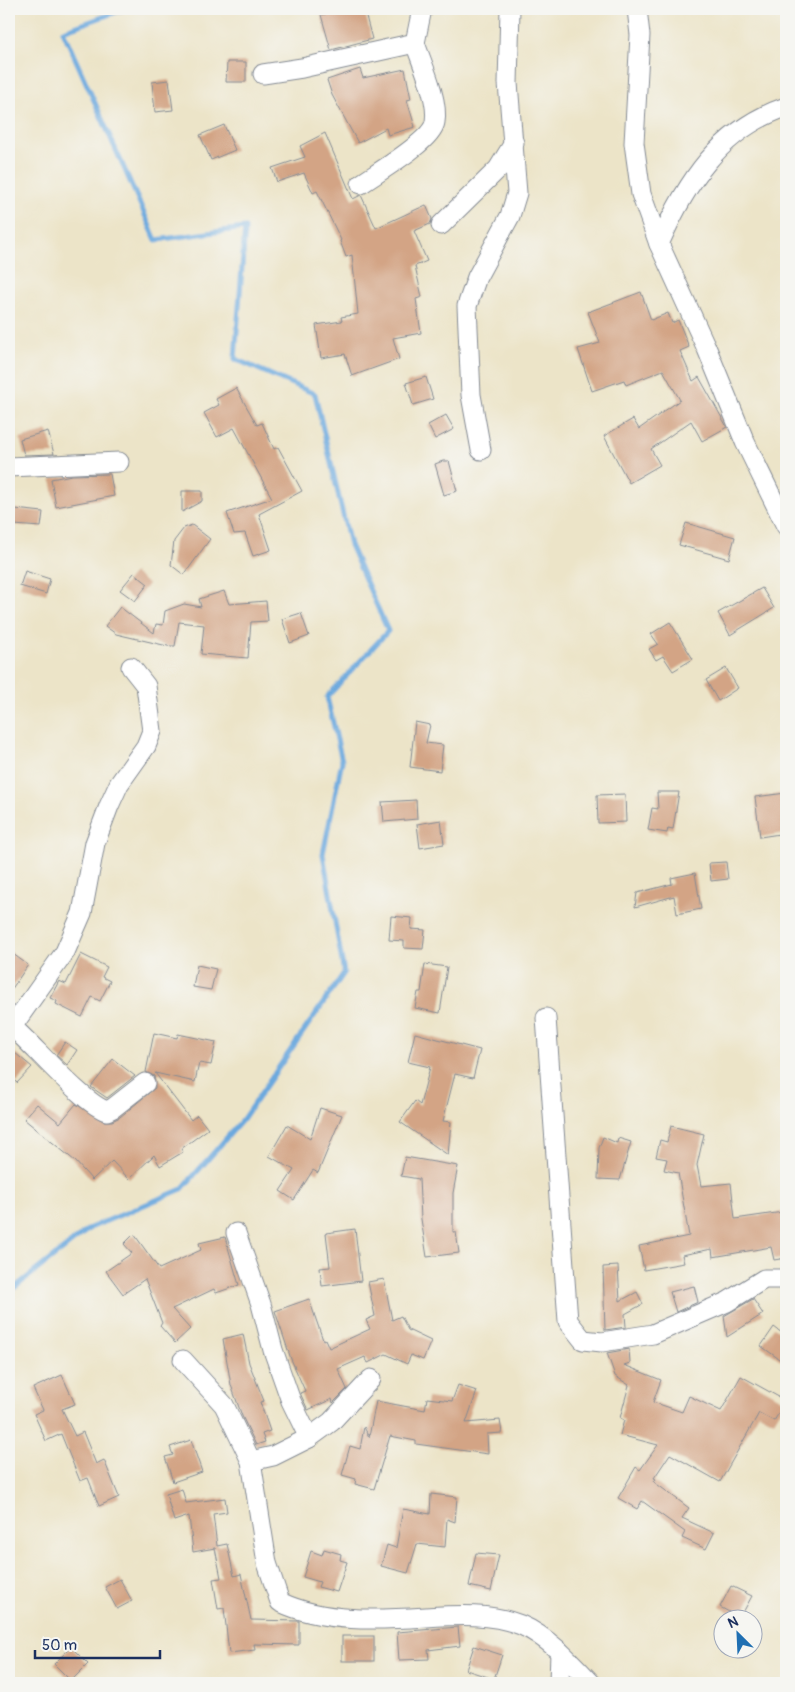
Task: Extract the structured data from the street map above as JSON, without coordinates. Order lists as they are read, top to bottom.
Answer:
{
  "scale_bar": "50 m",
  "north": "top left"
}
